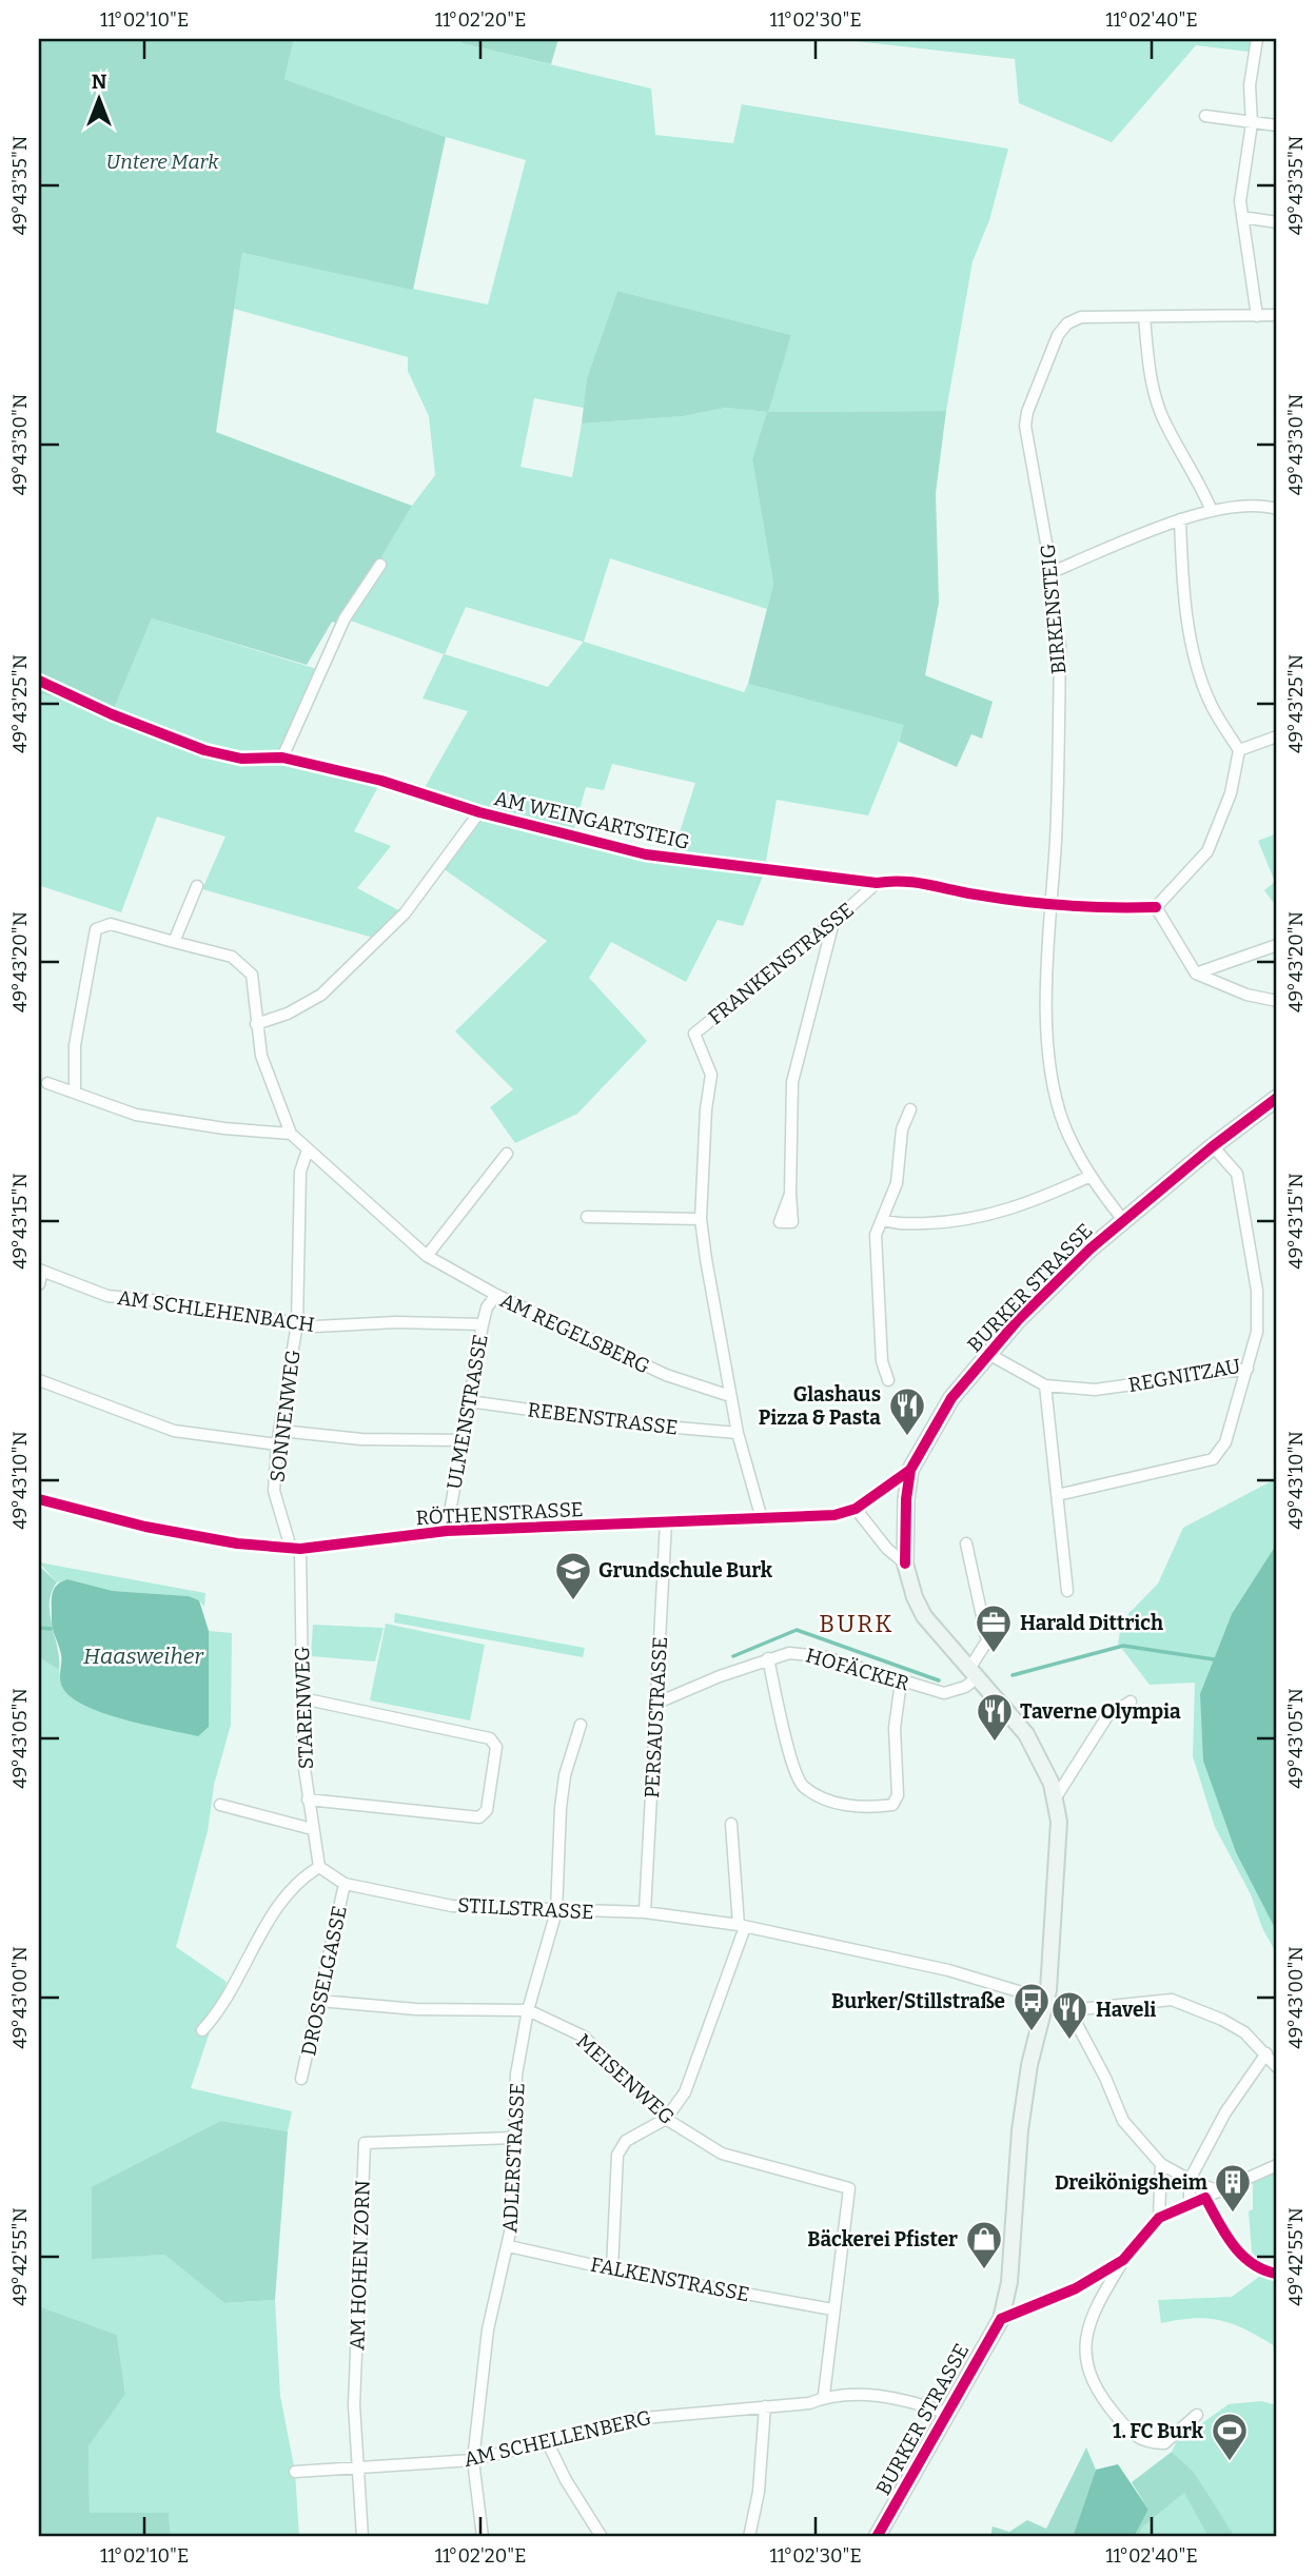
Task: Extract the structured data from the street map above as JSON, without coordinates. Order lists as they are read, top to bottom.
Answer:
{
  "streets": {
    "main road": ["BURKER STRASSE"],
    "street": [
      "BIRKENSTEIG",
      "AM WEINGARTSTEIG",
      "FRANKENSTRASSE",
      "AM SCHLEHENBACH",
      "AM REGELSBERG",
      "REGNITZAU",
      "ULMENSTRASSE",
      "SONNENWEG",
      "REBENSTRASSE",
      "RÖTHENSTRASSE",
      "HOFÄCKER",
      "STARENWEG",
      "PERSAUSTRASSE",
      "STILLSTRASSE",
      "DROSSELGASSE",
      "MEISENWEG",
      "ADLERSTRASSE",
      "AM HOHEN ZORN",
      "FALKENSTRASSE",
      "AM SCHELLENBERG"
    ]
  },
  "crossings": [
    ["BIRKENSTEIG", "AM WEINGARTSTEIG"],
    ["BIRKENSTEIG", "BURKER STRASSE"],
    ["AM WEINGARTSTEIG", "FRANKENSTRASSE"],
    ["AM WEINGARTSTEIG", "AM REGELSBERG"],
    ["FRANKENSTRASSE", "AM REGELSBERG"],
    ["FRANKENSTRASSE", "REBENSTRASSE"],
    ["FRANKENSTRASSE", "RÖTHENSTRASSE"],
    ["BURKER STRASSE", "REGNITZAU"],
    ["BURKER STRASSE", "RÖTHENSTRASSE"],
    ["BURKER STRASSE", "HOFÄCKER"],
    ["BURKER STRASSE", "STILLSTRASSE"],
    ["BURKER STRASSE", "AM SCHELLENBERG"],
    ["AM SCHLEHENBACH", "ULMENSTRASSE"],
    ["AM SCHLEHENBACH", "SONNENWEG"],
    ["AM REGELSBERG", "ULMENSTRASSE"],
    ["AM REGELSBERG", "SONNENWEG"],
    ["ULMENSTRASSE", "REBENSTRASSE"],
    ["ULMENSTRASSE", "RÖTHENSTRASSE"],
    ["SONNENWEG", "RÖTHENSTRASSE"],
    ["SONNENWEG", "STARENWEG"],
    ["RÖTHENSTRASSE", "STARENWEG"],
    ["RÖTHENSTRASSE", "PERSAUSTRASSE"],
    ["HOFÄCKER", "PERSAUSTRASSE"],
    ["STARENWEG", "STILLSTRASSE"],
    ["PERSAUSTRASSE", "STILLSTRASSE"],
    ["STILLSTRASSE", "DROSSELGASSE"],
    ["STILLSTRASSE", "ADLERSTRASSE"],
    ["DROSSELGASSE", "MEISENWEG"],
    ["MEISENWEG", "ADLERSTRASSE"],
    ["MEISENWEG", "FALKENSTRASSE"],
    ["MEISENWEG", "AM SCHELLENBERG"],
    ["ADLERSTRASSE", "AM HOHEN ZORN"],
    ["ADLERSTRASSE", "FALKENSTRASSE"],
    ["ADLERSTRASSE", "AM SCHELLENBERG"],
    ["AM HOHEN ZORN", "AM SCHELLENBERG"]
  ],
  "districts": ["BURK"],
  "water": ["Haasweiher"],
  "parks": ["Untere Mark"],
  "places": {
    "restaurant": ["Glashaus Pizza & Pasta", "Taverne Olympia", "Haveli"],
    "school or university": ["Grundschule Burk"],
    "office": ["Harald Dittrich"],
    "bus stop": ["Burker/Stillstraße"],
    "building": ["Dreikönigsheim"],
    "shop": ["Bäckerei Pfister"],
    "sports": ["1. FC Burk"]
  },
  "north": "top",
  "coordinates": [
    "11°02'10\"E",
    "11°02'20\"E",
    "11°02'30\"E",
    "11°02'40\"E",
    "49°43'35\"N",
    "49°43'30\"N",
    "49°43'25\"N",
    "49°43'20\"N",
    "49°43'15\"N",
    "49°43'10\"N",
    "49°43'05\"N",
    "49°43'00\"N",
    "49°42'55\"N"
  ]
}
